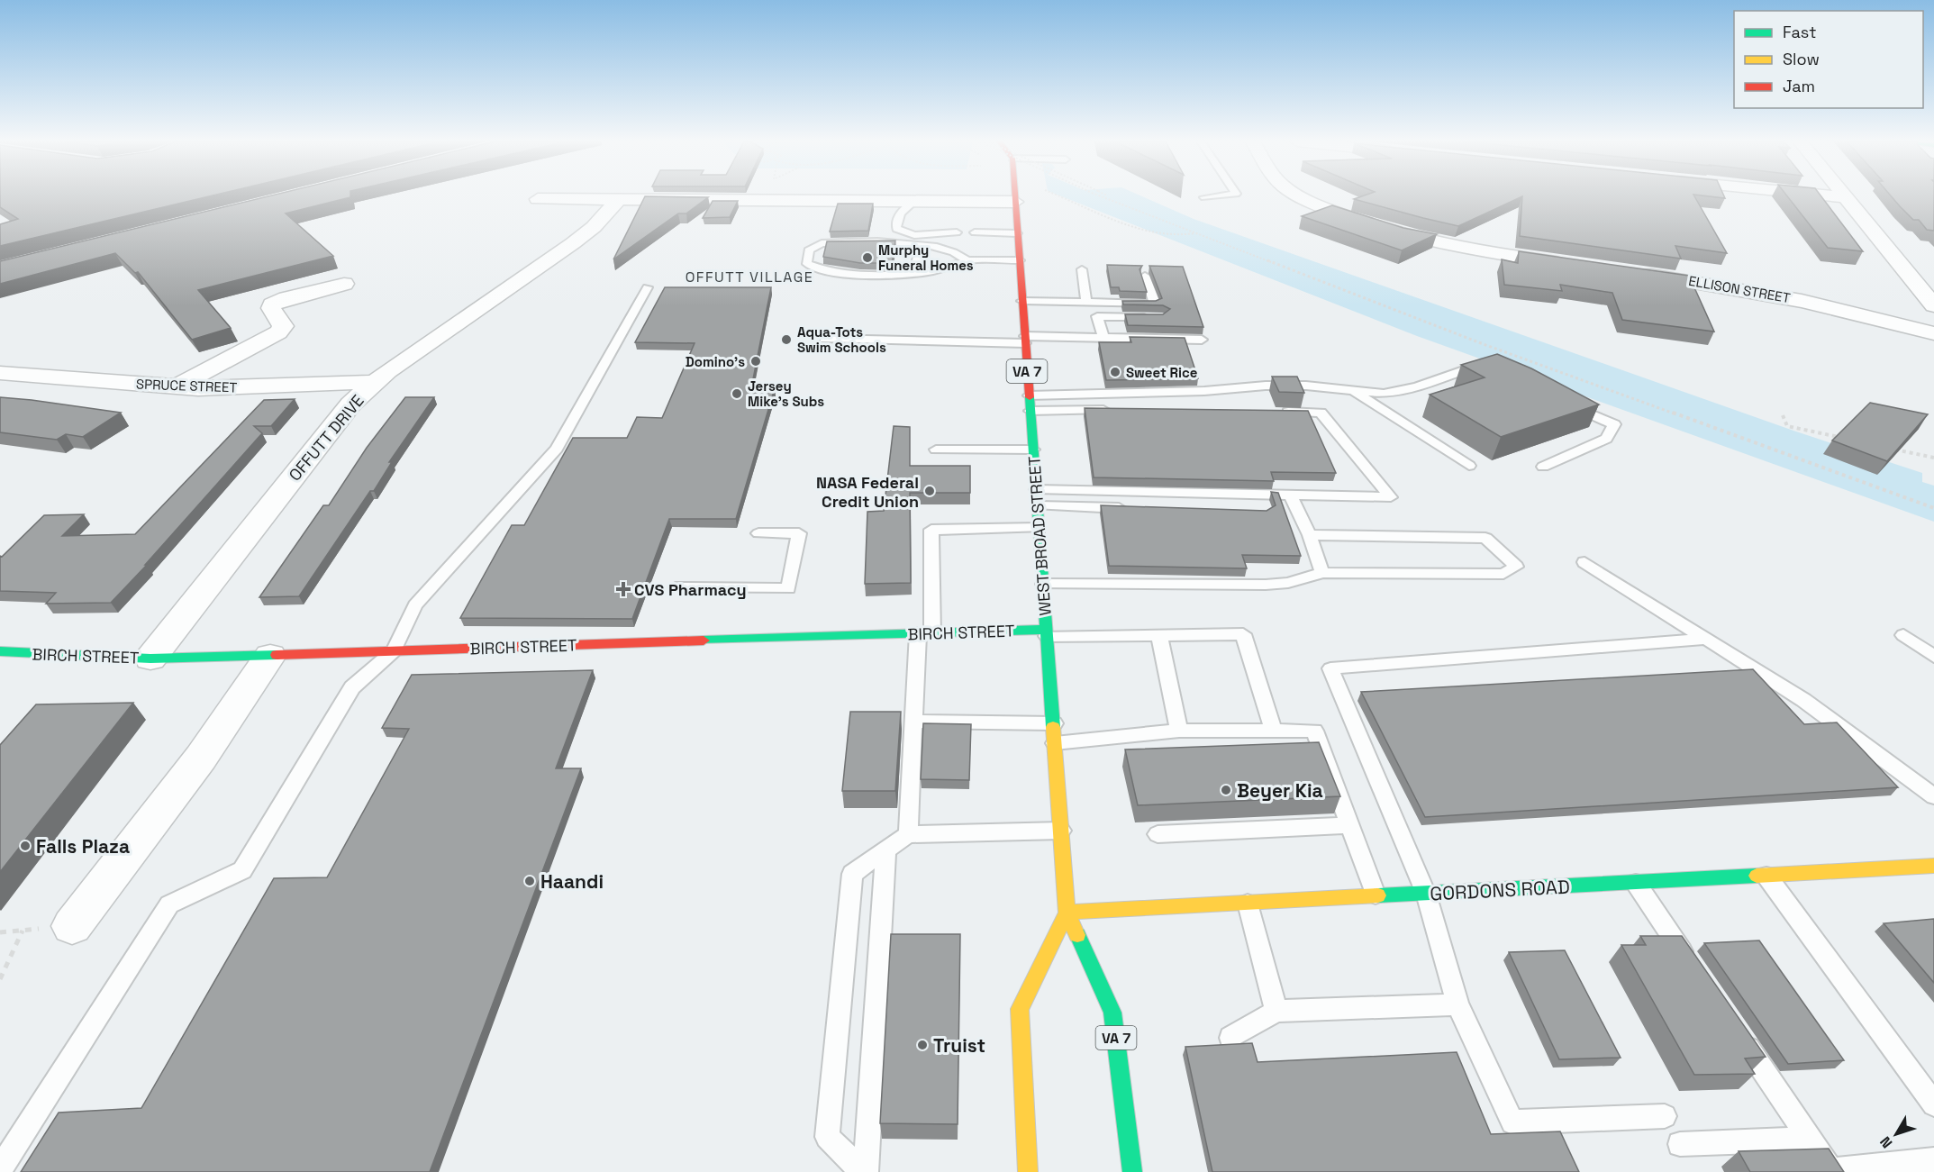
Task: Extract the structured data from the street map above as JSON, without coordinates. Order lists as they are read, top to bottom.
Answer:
{
  "streets": {
    "main road": [
      "VA 7",
      "WEST BROAD STREET",
      "BIRCH STREET",
      "GORDONS ROAD"
    ],
    "street": ["ELLISON STREET", "SPRUCE STREET", "OFFUTT DRIVE"]
  },
  "crossings": [
    ["SPRUCE STREET", "OFFUTT DRIVE"],
    ["OFFUTT DRIVE", "BIRCH STREET"],
    ["WEST BROAD STREET", "BIRCH STREET"],
    ["WEST BROAD STREET", "GORDONS ROAD"]
  ],
  "districts": ["OFFUTT VILLAGE"],
  "places": {
    "other": [
      "Murphy Funeral Homes",
      "Aqua-Tots Swim Schools",
      "Domino's",
      "Sweet Rice",
      "Jersey Mike's Subs",
      "NASA Federal Credit Union",
      "Beyer Kia",
      "Falls Plaza",
      "Haandi",
      "Truist"
    ],
    "health": ["CVS Pharmacy"]
  },
  "legend": ["Fast", "Slow", "Jam"],
  "north": "bottom left"
}
